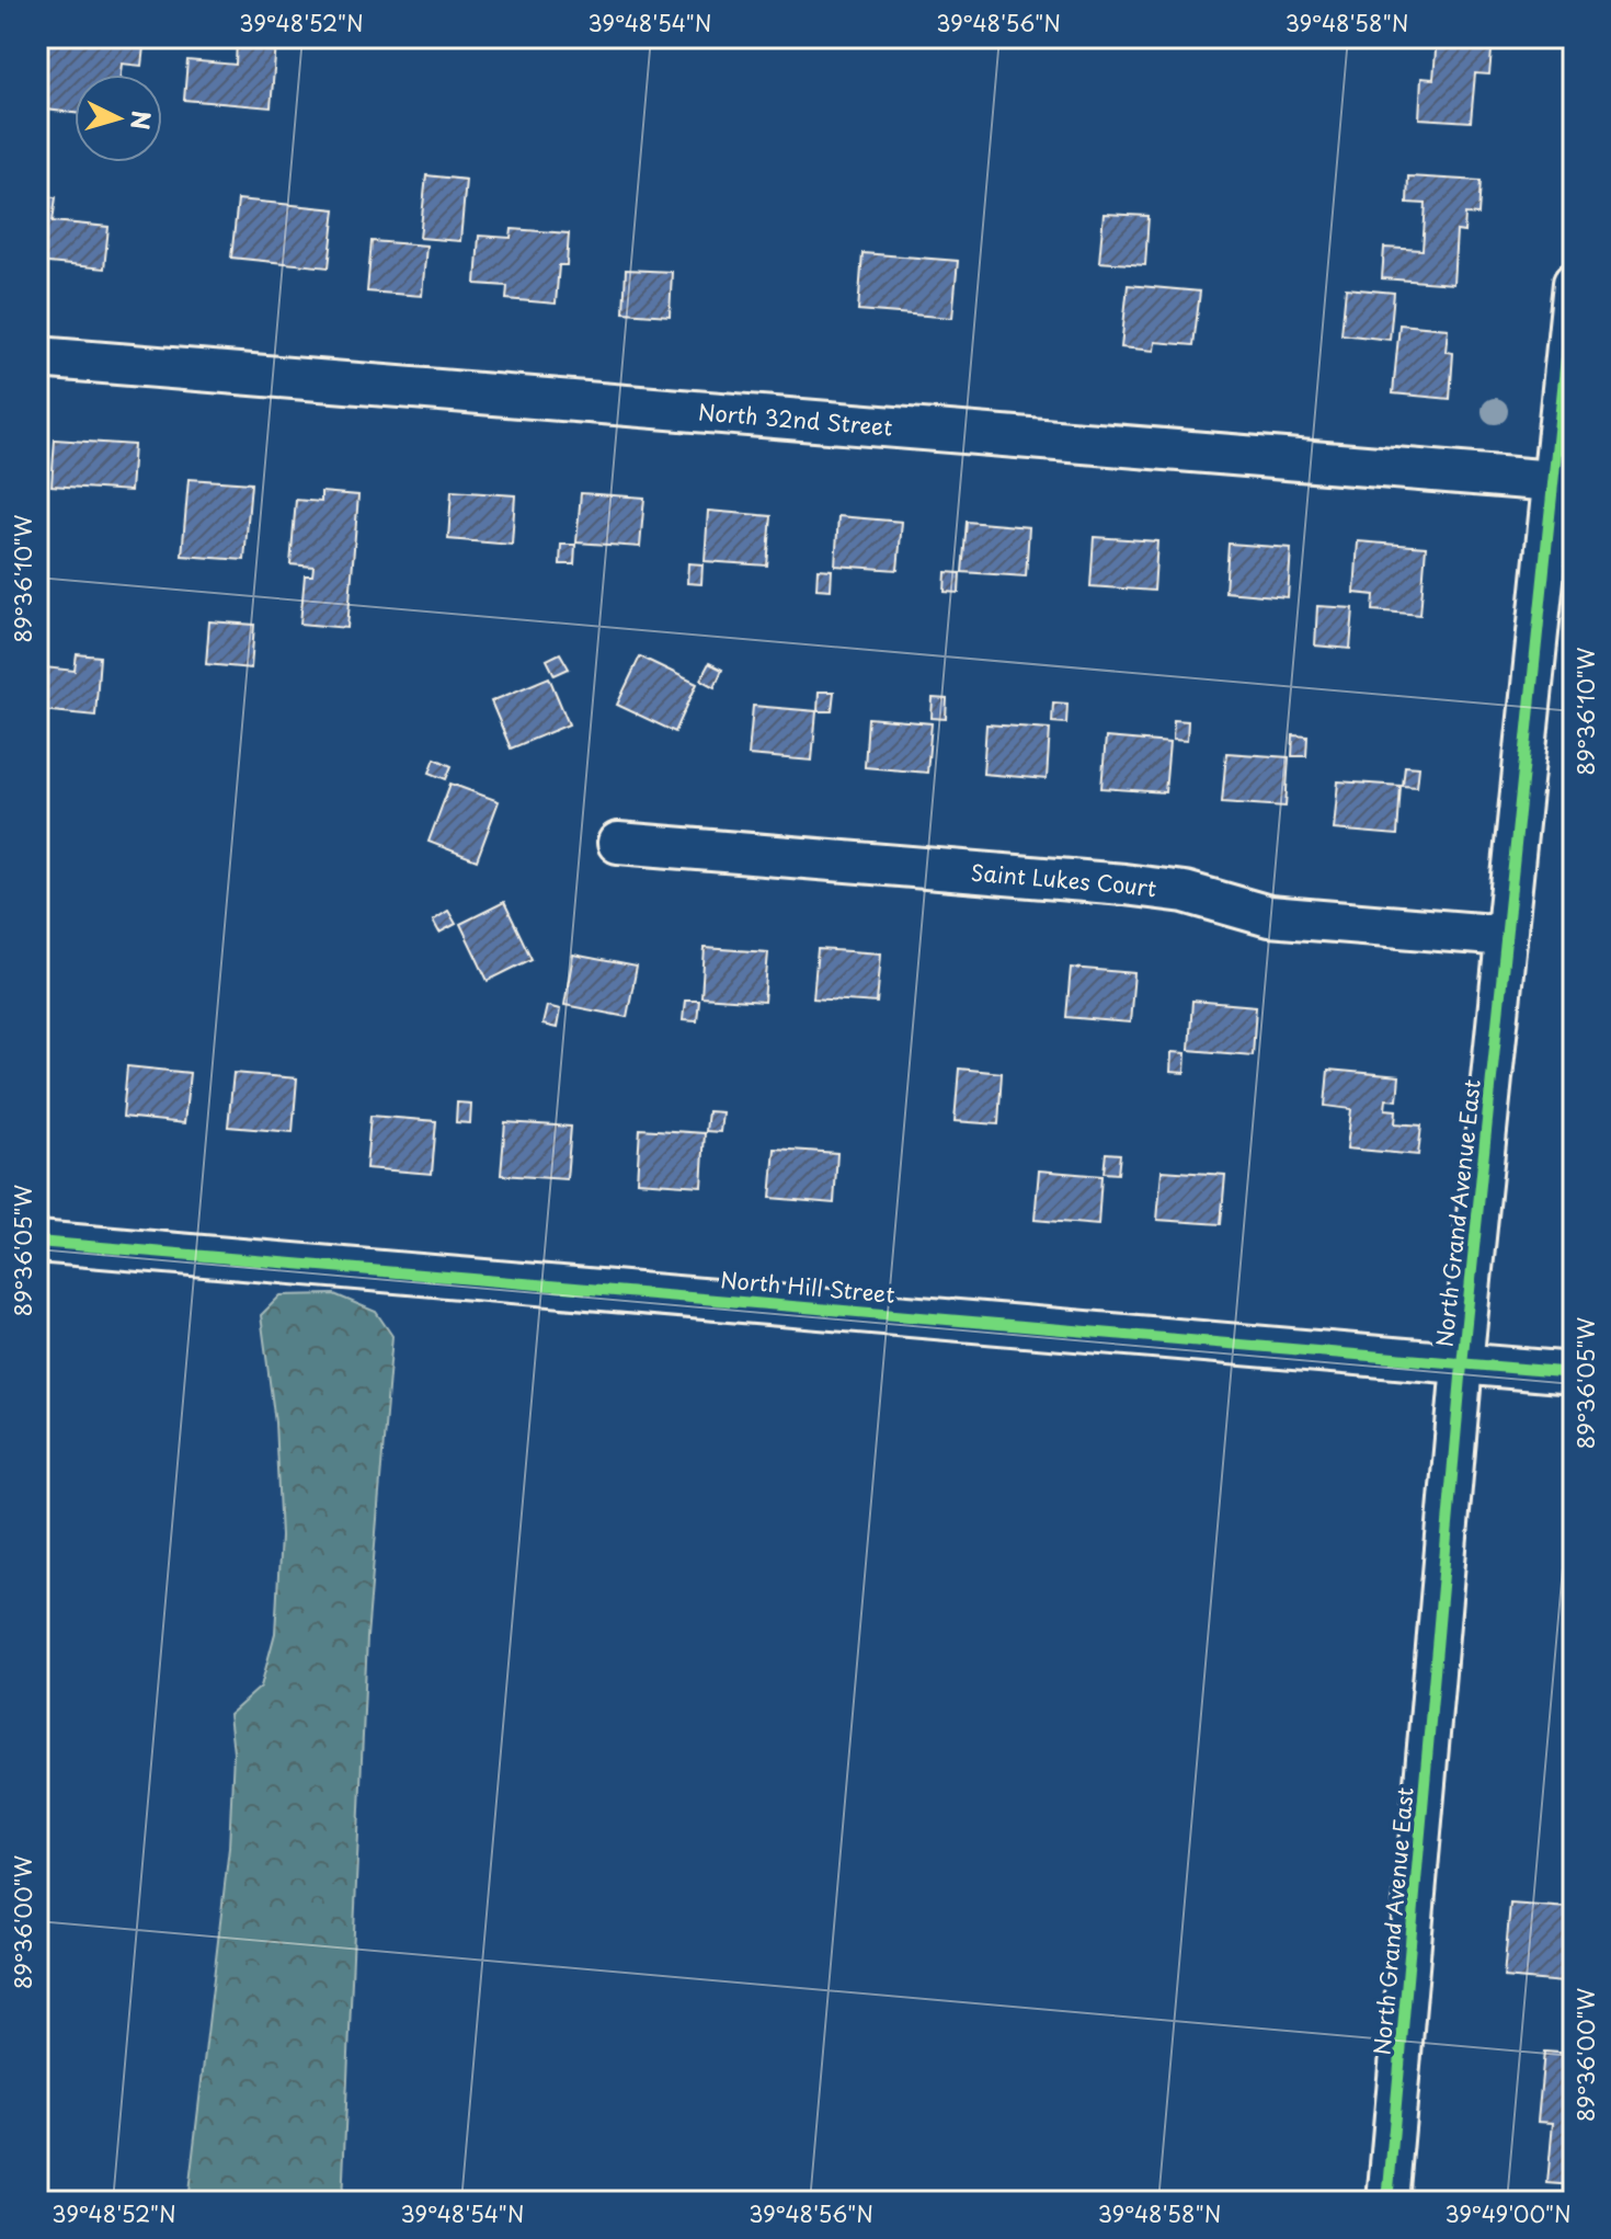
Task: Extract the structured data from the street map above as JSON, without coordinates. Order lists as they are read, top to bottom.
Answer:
{
  "streets": {
    "street": [
      "North 32nd Street",
      "Saint Lukes Court",
      "North Grand Avenue East",
      "North Hill Street"
    ]
  },
  "crossings": [
    ["North 32nd Street", "North Grand Avenue East"],
    ["Saint Lukes Court", "North Grand Avenue East"],
    ["North Grand Avenue East", "North Hill Street"]
  ],
  "north": "right",
  "coordinates": [
    "39°48'52\"N",
    "39°48'54\"N",
    "39°48'56\"N",
    "39°48'58\"N",
    "89°36'10\"W",
    "89°36'05\"W",
    "89°36'00\"W",
    "39°49'00\"N"
  ]
}
